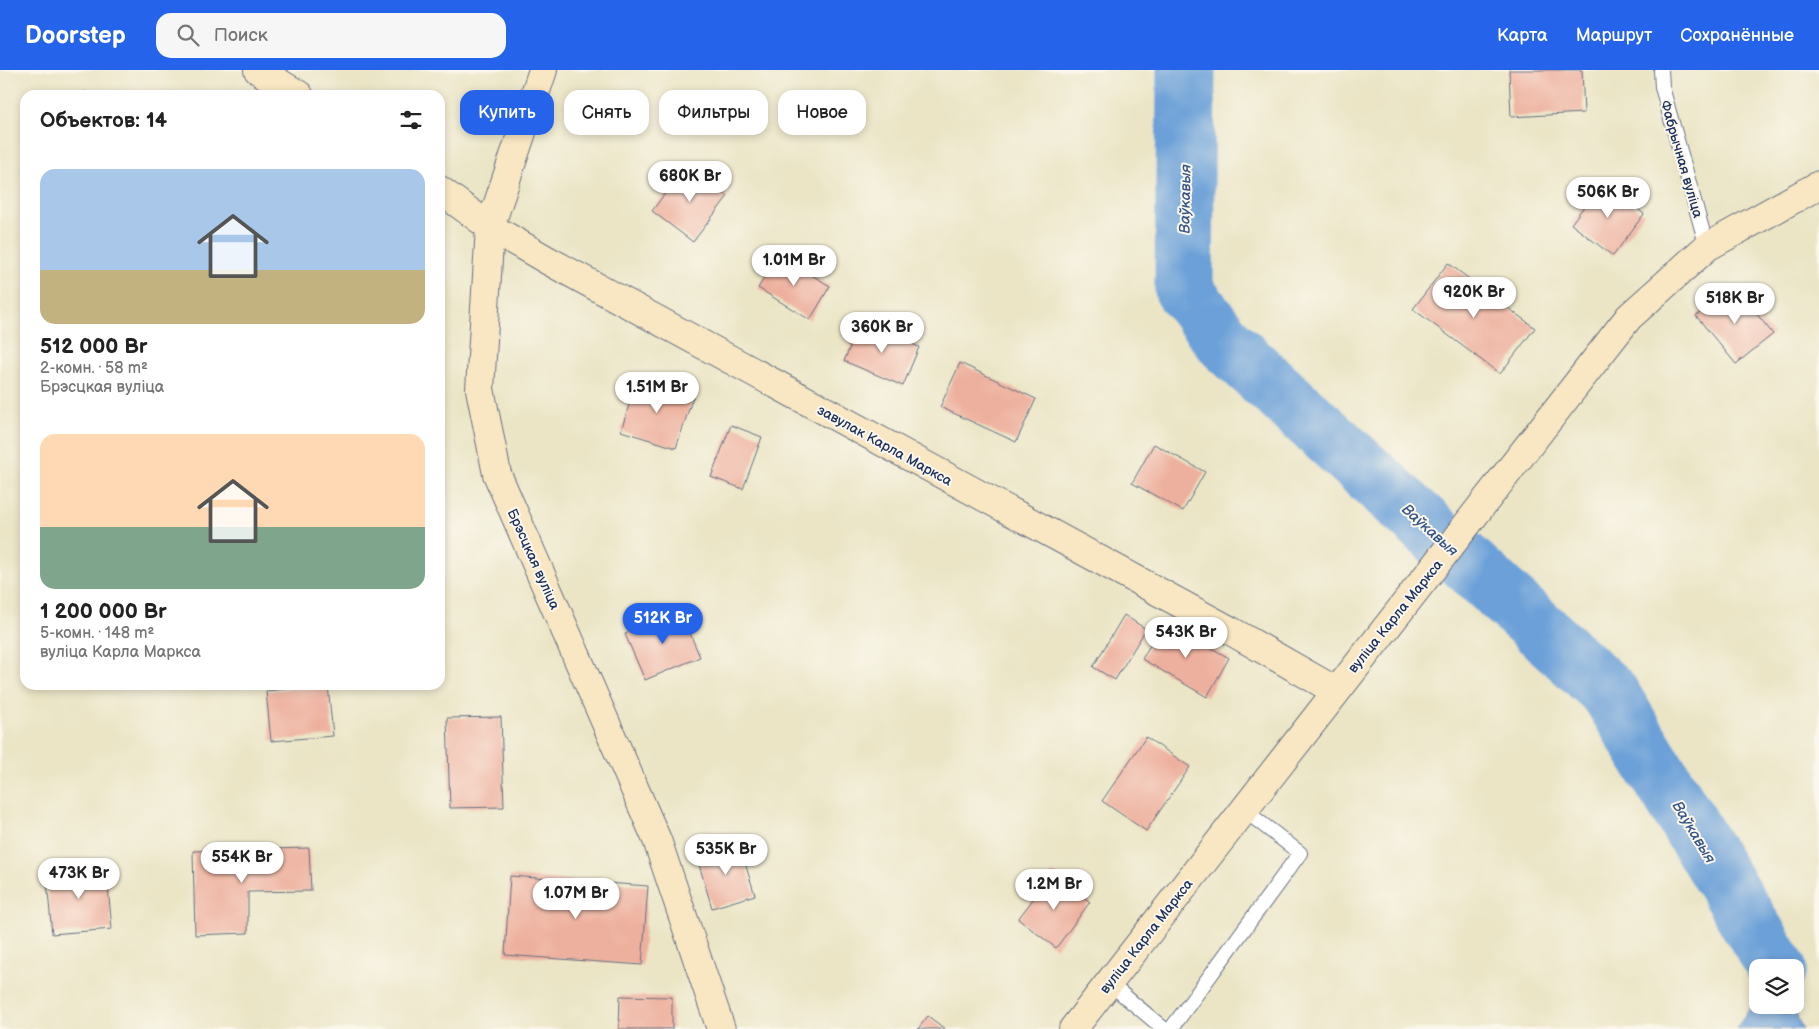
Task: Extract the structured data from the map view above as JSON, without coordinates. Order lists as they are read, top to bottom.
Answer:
{
  "streets": {
    "street": ["завулак Карла Маркса", "Брэсцкая вуліца", "вуліца Карла Маркса"],
    "lane": ["Фабрычная вуліца"]
  },
  "crossings": [
    ["Фабрычная вуліца", "вуліца Карла Маркса"],
    ["завулак Карла Маркса", "Брэсцкая вуліца"],
    ["завулак Карла Маркса", "вуліца Карла Маркса"]
  ],
  "water": ["Ваўкавыя"],
  "page": {
    "header": "Doorstep",
    "search": "Поиск",
    "nav": ["Карта", "Маршрут", "Сохранённые"],
    "chip": [
      "Купить",
      "Снять",
      "Фильтры",
      "Новое"
    ],
    "heading": "Объектов: 14",
    "list": [
      {
        "name": "512 000 Br",
        "note": "2-комн. · 58 m² · Брэсцкая вуліца"
      },
      {
        "name": "1 200 000 Br",
        "note": "5-комн. · 148 m² · вуліца Карла Маркса"
      }
    ],
    "price": [
      "680K Br",
      "506K Br",
      "1.01M Br",
      "920K Br",
      "518K Br",
      "360K Br",
      "1.51M Br",
      "512K Br",
      "543K Br",
      "535K Br",
      "554K Br",
      "473K Br",
      "1.2M Br",
      "1.07M Br"
    ]
  }
}
